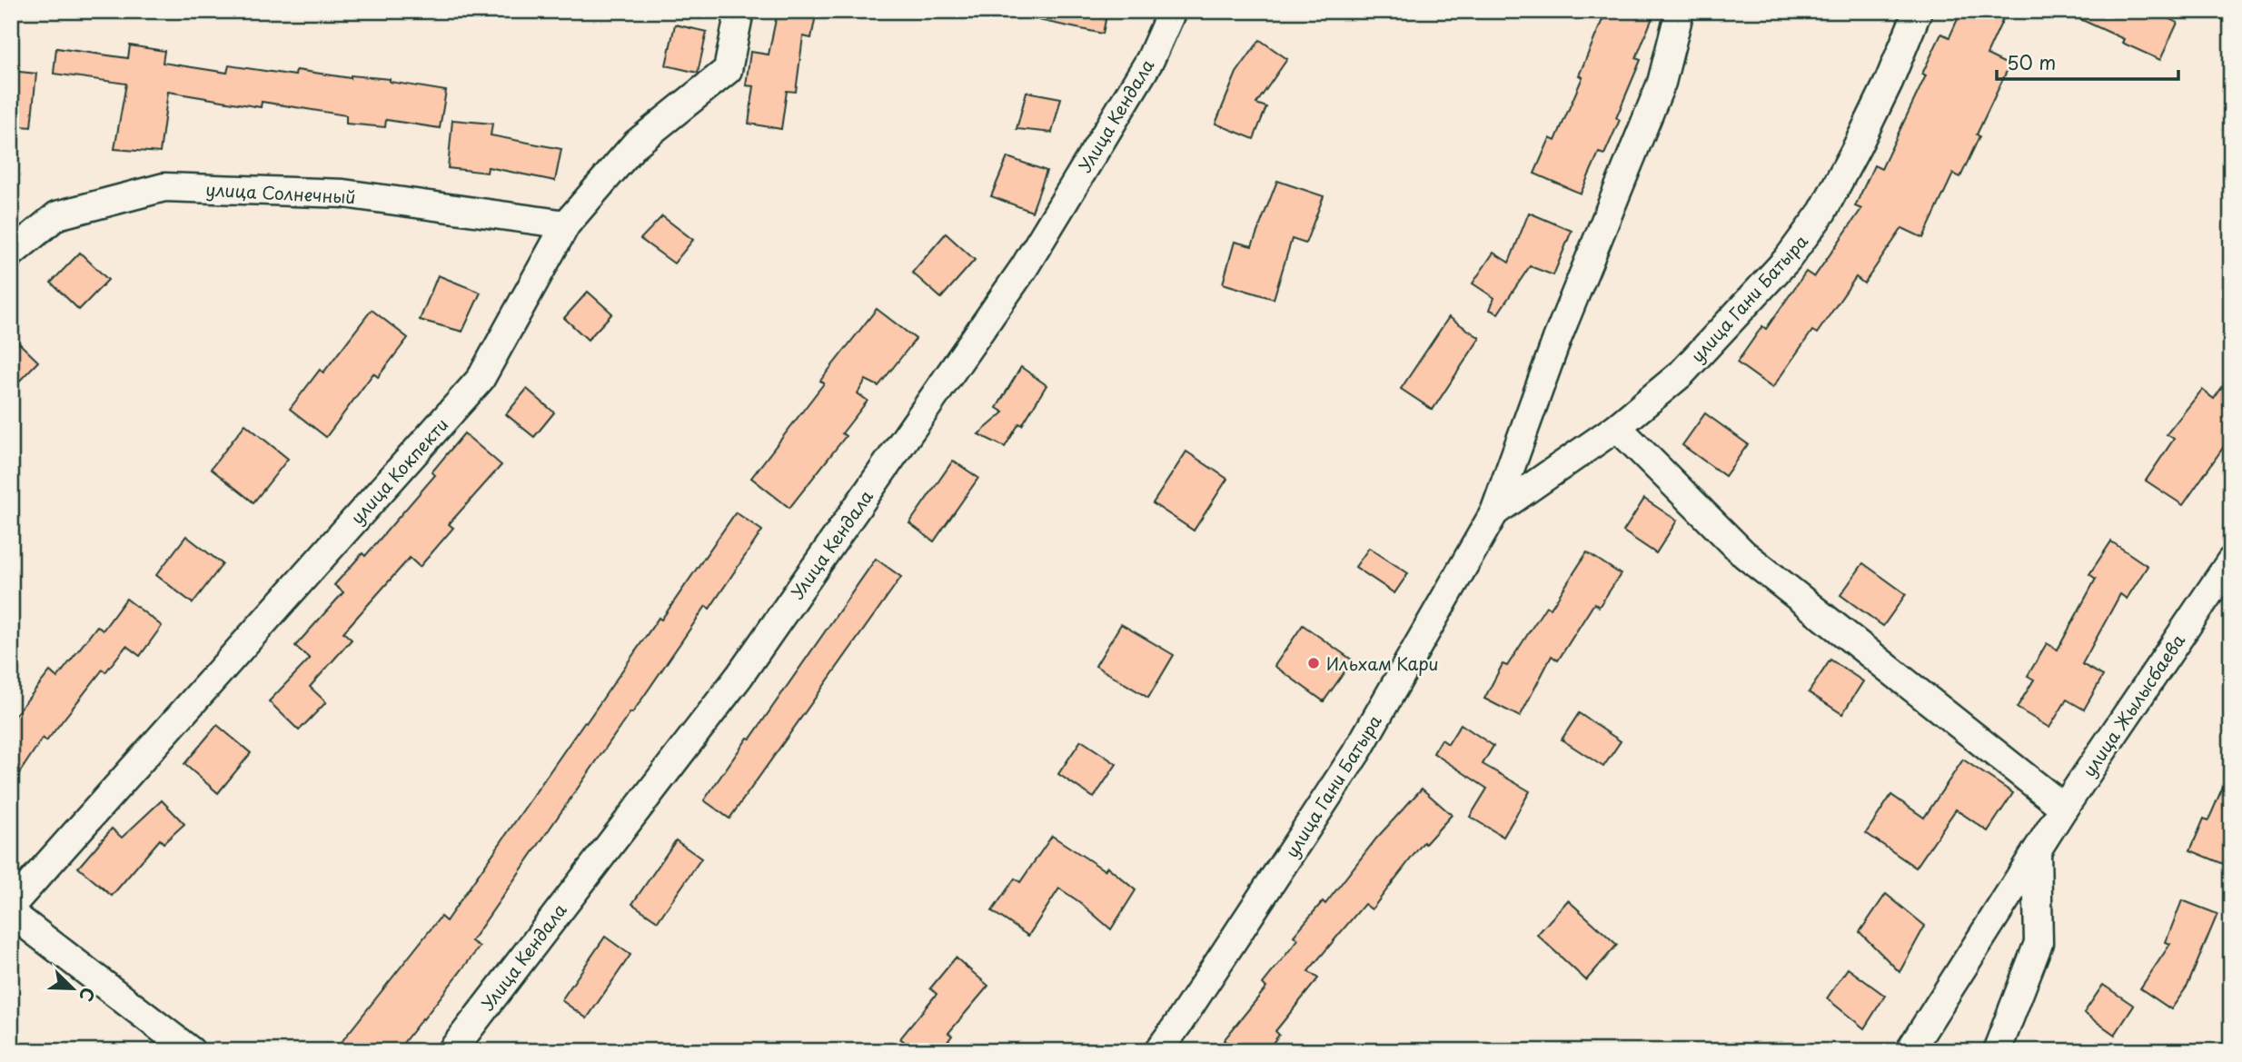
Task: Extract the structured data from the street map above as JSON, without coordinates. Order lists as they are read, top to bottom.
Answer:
{
  "streets": {
    "street": [
      "Улица Кендала",
      "улица Солнечный",
      "улица Гани Батыра",
      "улица Кокпекти",
      "улица Жылысбаева"
    ]
  },
  "crossings": [
    ["улица Солнечный", "улица Кокпекти"]
  ],
  "places": ["Ильхам Кари"],
  "scale_bar": "50 m",
  "north": "bottom right"
}
